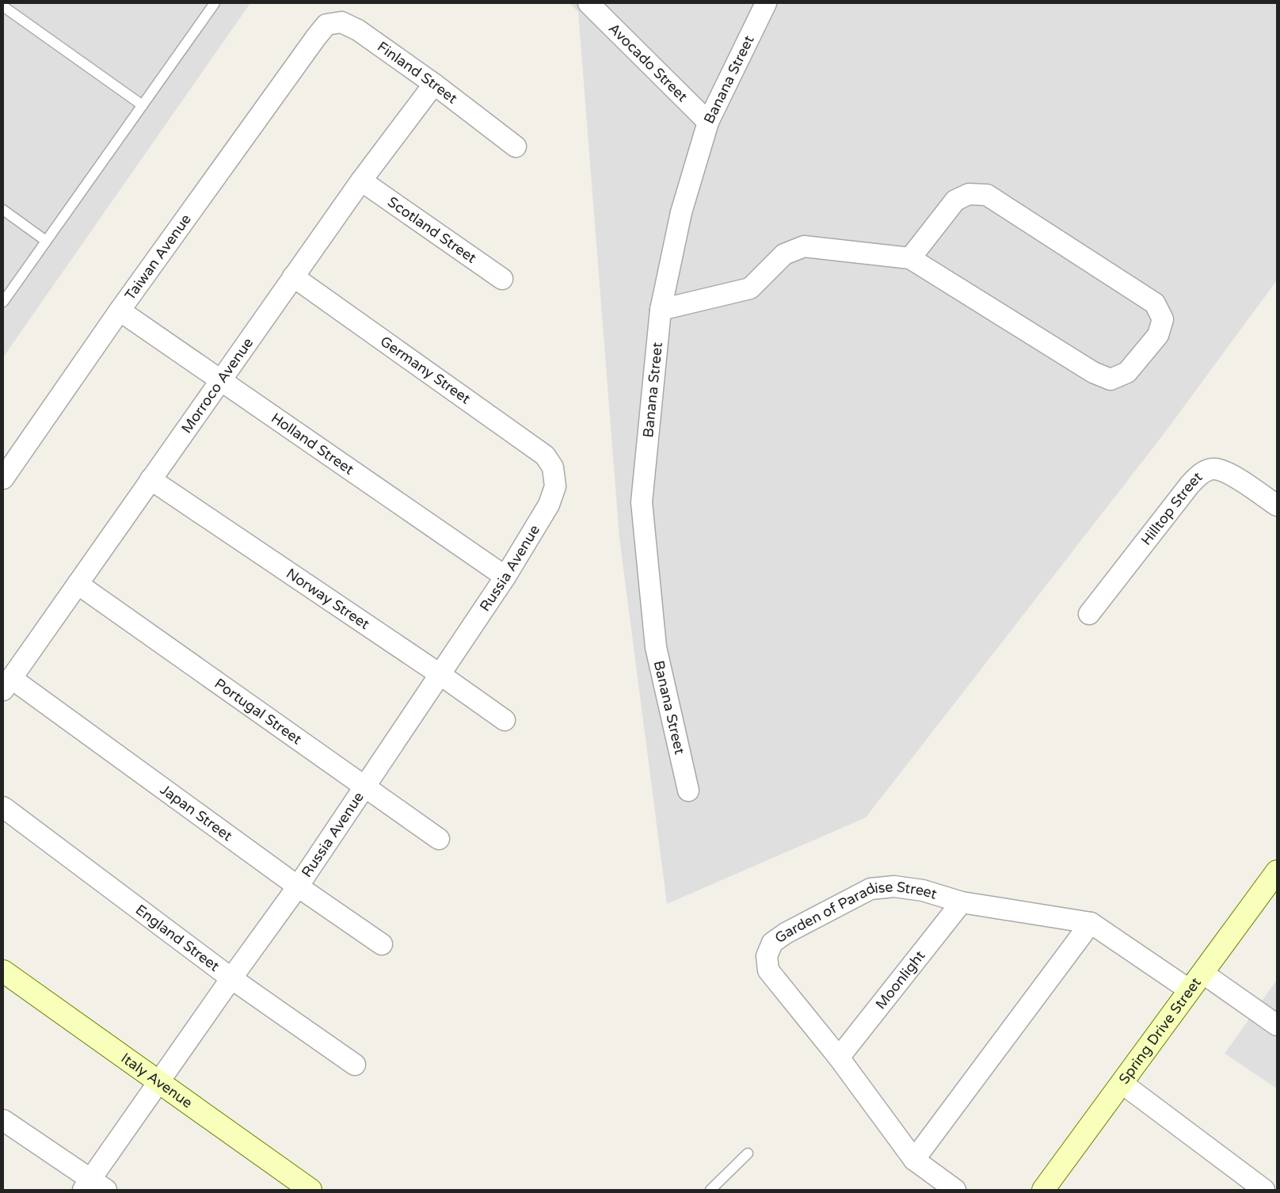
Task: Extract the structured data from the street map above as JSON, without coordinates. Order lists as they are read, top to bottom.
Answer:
{
  "streets": {
    "street": [
      "Avocado Street",
      "Finland Street",
      "Banana Street",
      "Scotland Street",
      "Taiwan Avenue",
      "Germany Street",
      "Morroco Avenue",
      "Holland Street",
      "Hilltop Street",
      "Russia Avenue",
      "Norway Street",
      "Portugal Street",
      "Japan Street",
      "Garden of Paradise Street",
      "England Street",
      "Moonlight",
      "Spring Drive Street",
      "Italy Avenue"
    ]
  },
  "crossings": [
    ["Avocado Street", "Banana Street"],
    ["Finland Street", "Taiwan Avenue"],
    ["Finland Street", "Morroco Avenue"],
    ["Scotland Street", "Morroco Avenue"],
    ["Taiwan Avenue", "Holland Street"],
    ["Germany Street", "Morroco Avenue"],
    ["Germany Street", "Russia Avenue"],
    ["Morroco Avenue", "Holland Street"],
    ["Morroco Avenue", "Norway Street"],
    ["Morroco Avenue", "Portugal Street"],
    ["Morroco Avenue", "Japan Street"],
    ["Holland Street", "Russia Avenue"],
    ["Russia Avenue", "Norway Street"],
    ["Russia Avenue", "Portugal Street"],
    ["Russia Avenue", "Japan Street"],
    ["Russia Avenue", "England Street"],
    ["Russia Avenue", "Italy Avenue"],
    ["Garden of Paradise Street", "Moonlight"],
    ["Garden of Paradise Street", "Spring Drive Street"]
  ]
}
